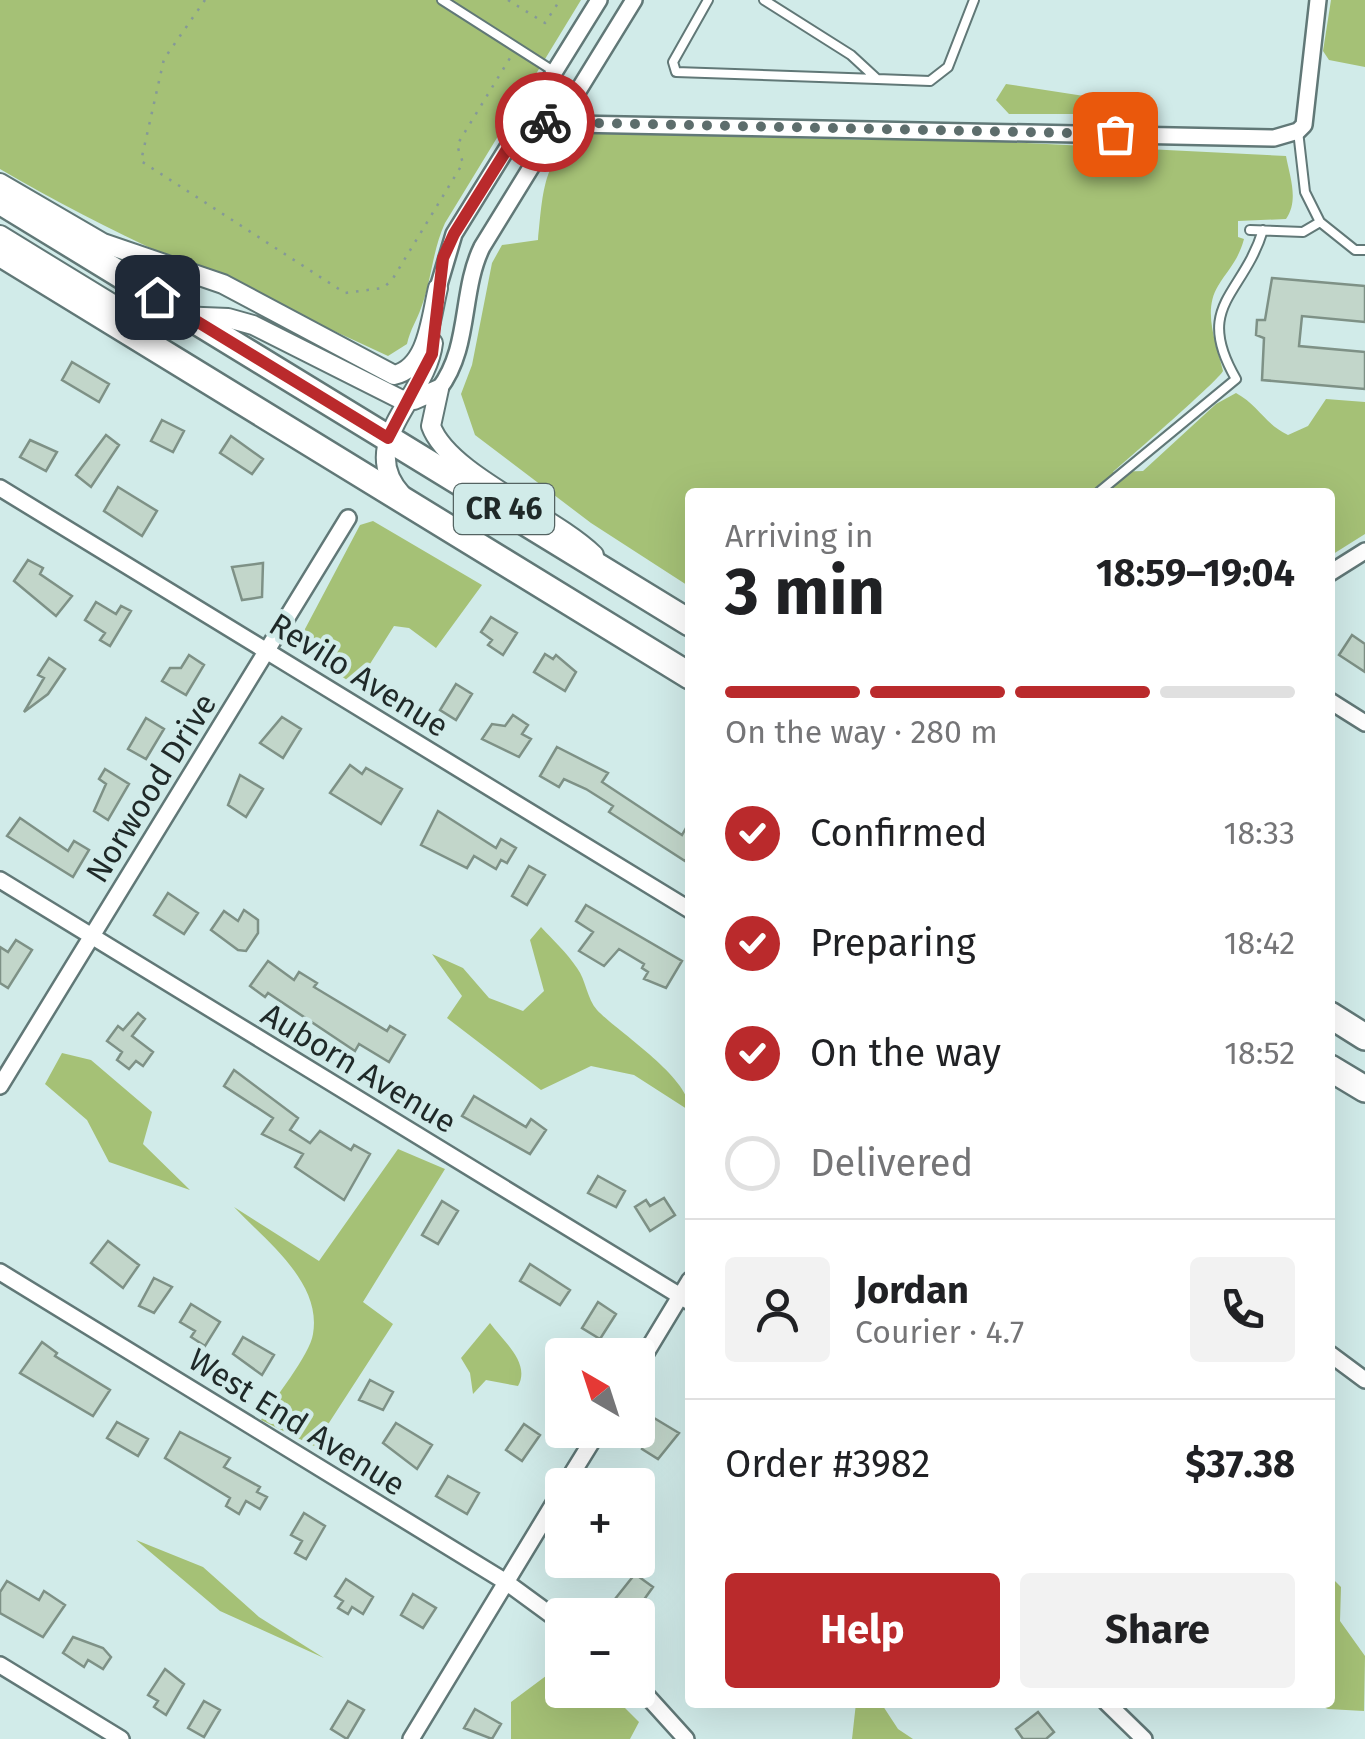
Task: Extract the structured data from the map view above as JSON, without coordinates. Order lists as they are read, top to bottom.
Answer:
{
  "streets": {
    "highway": ["CR 46"],
    "street": [
      "Revilo Avenue",
      "Norwood Drive",
      "Auborn Avenue",
      "West End Avenue"
    ]
  },
  "crossings": [
    ["Revilo Avenue", "Norwood Drive"],
    ["Norwood Drive", "Auborn Avenue"]
  ],
  "north": "top left",
  "page": {
    "heading": ["3 min", "Arriving in", "18:59–19:04"],
    "panel": [
      "Jordan",
      "Courier · 4.7",
      "Order #3982",
      "$37.38"
    ],
    "bar": "On the way · 280 m",
    "list": [
      ["Confirmed", "18:33"],
      ["Preparing", "18:42"],
      ["On the way", "18:52"],
      "Delivered"
    ],
    "map_buttons": ["+", "−"],
    "buttons": ["Help", "Share"]
  }
}
